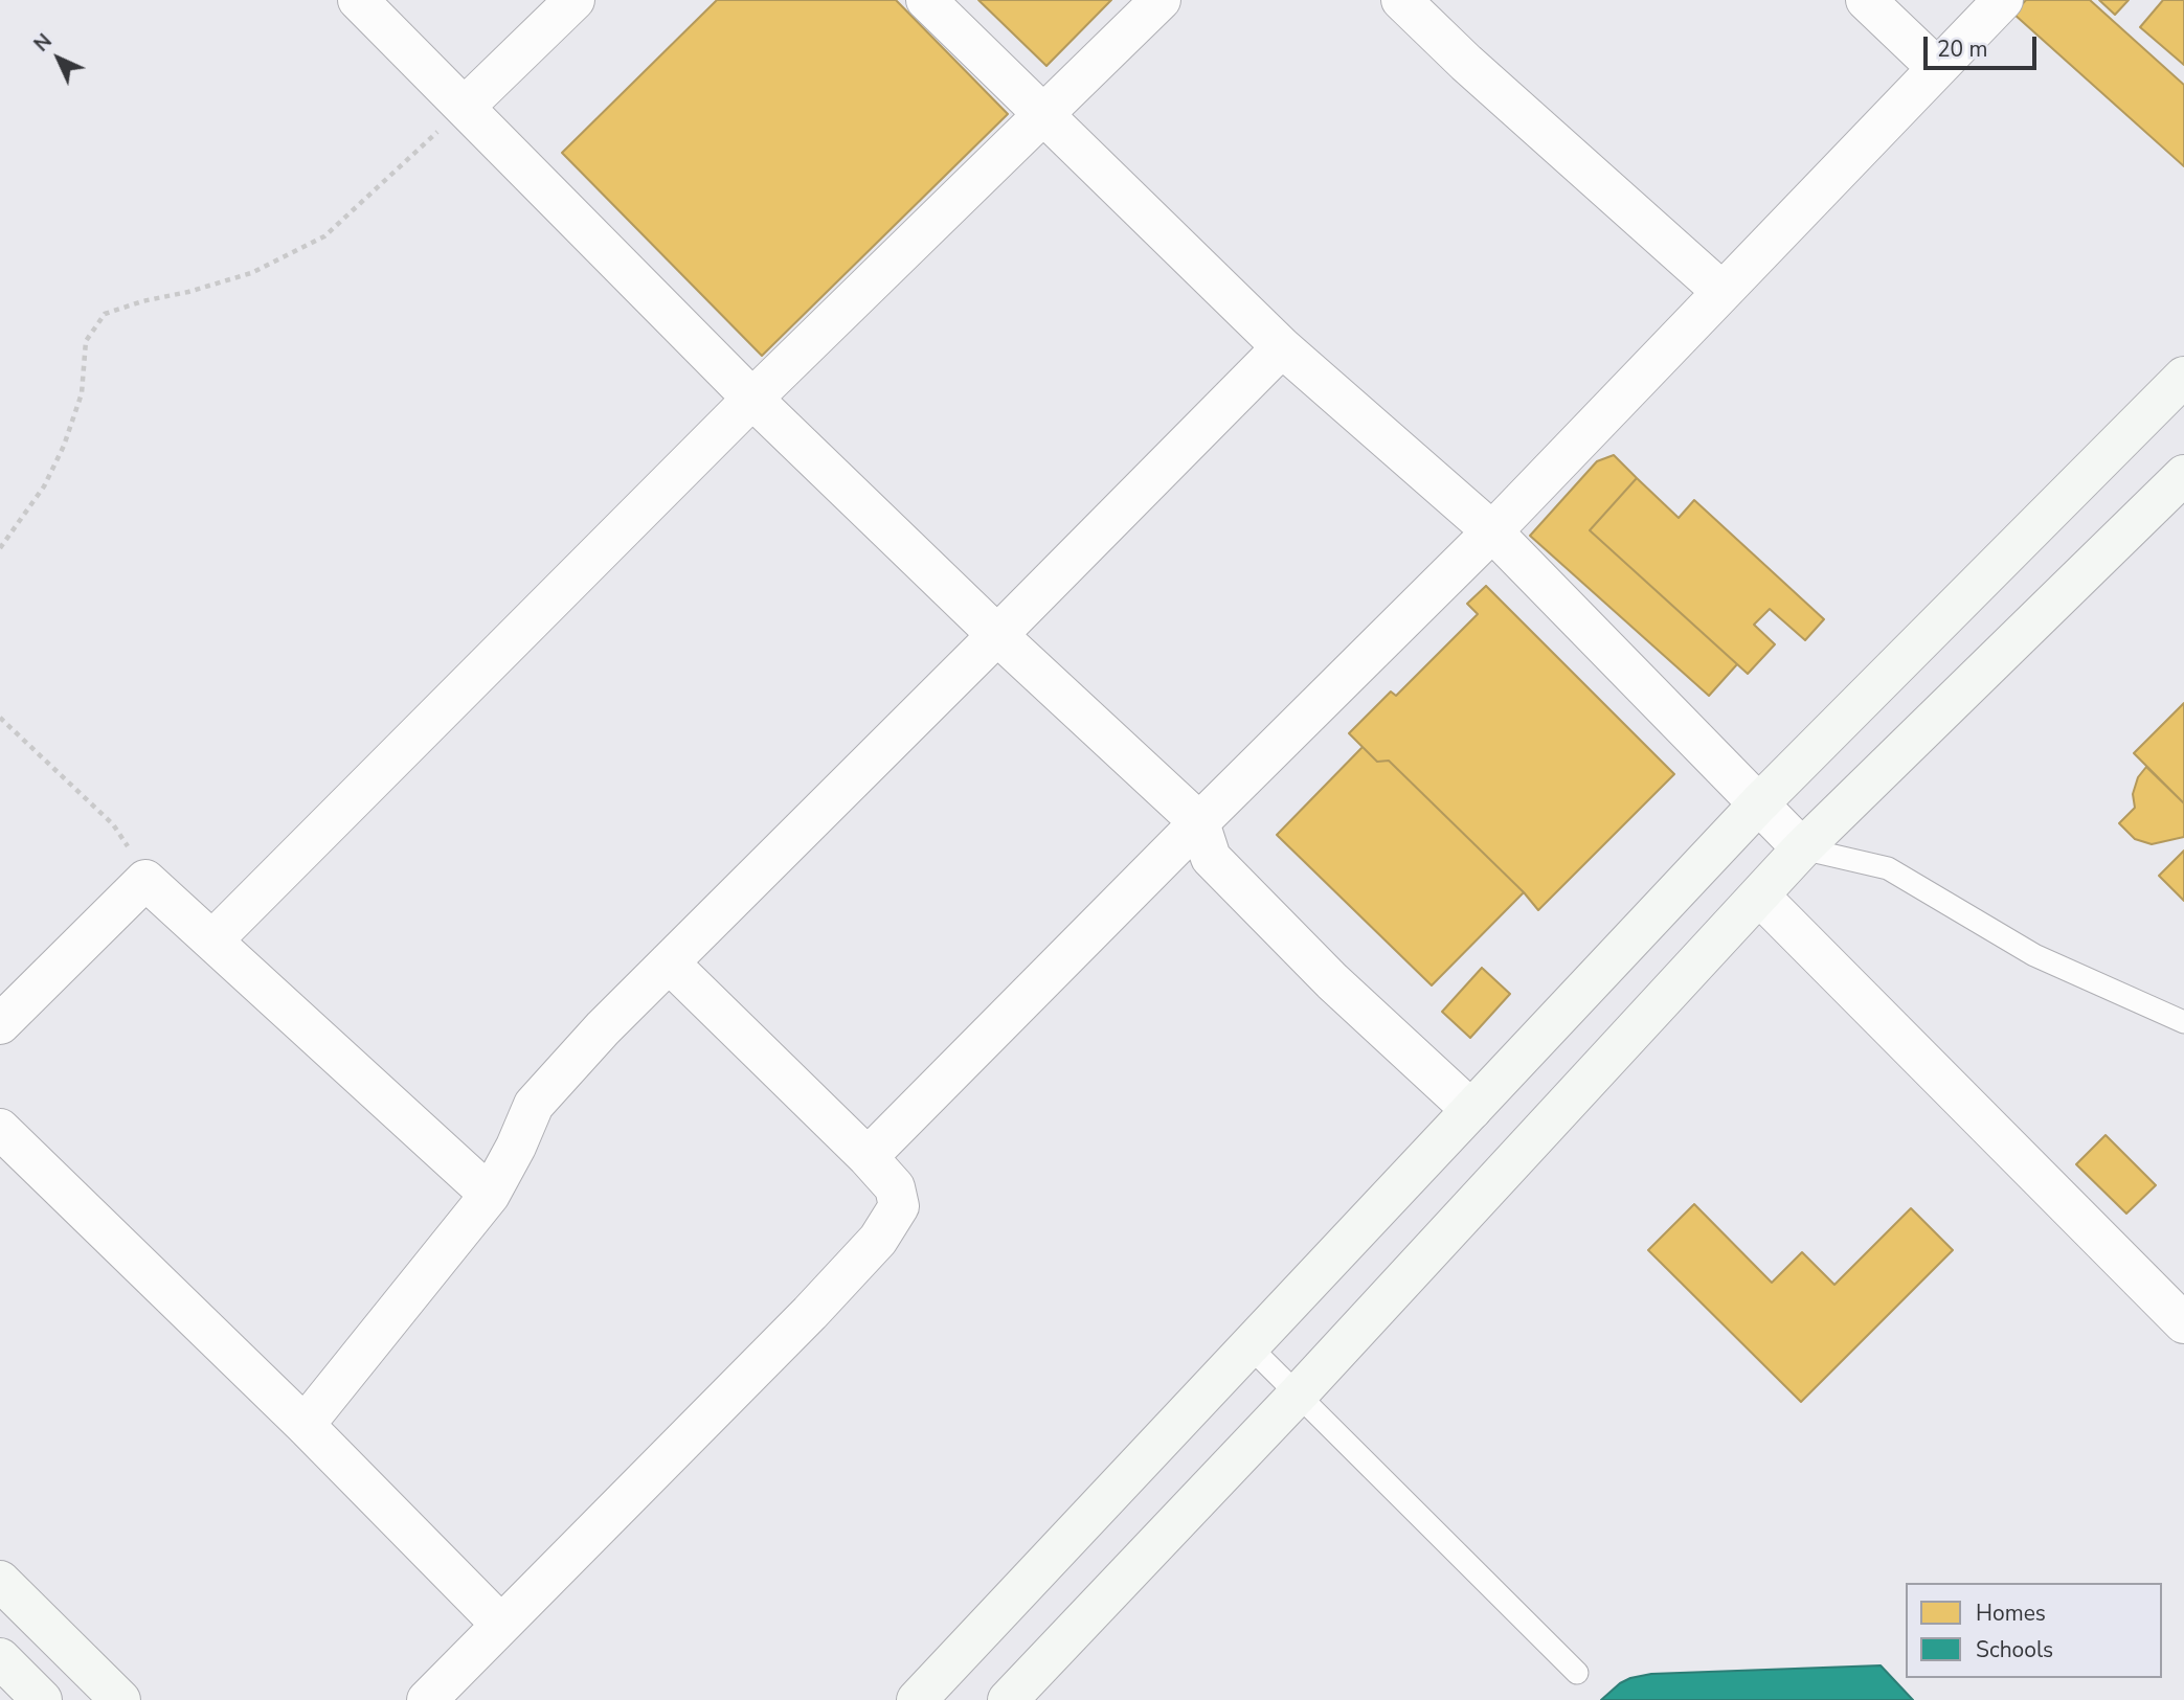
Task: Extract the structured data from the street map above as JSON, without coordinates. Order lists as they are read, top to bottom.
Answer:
{
  "legend": ["Homes", "Schools"],
  "scale_bar": "20 m",
  "north": "top left"
}
